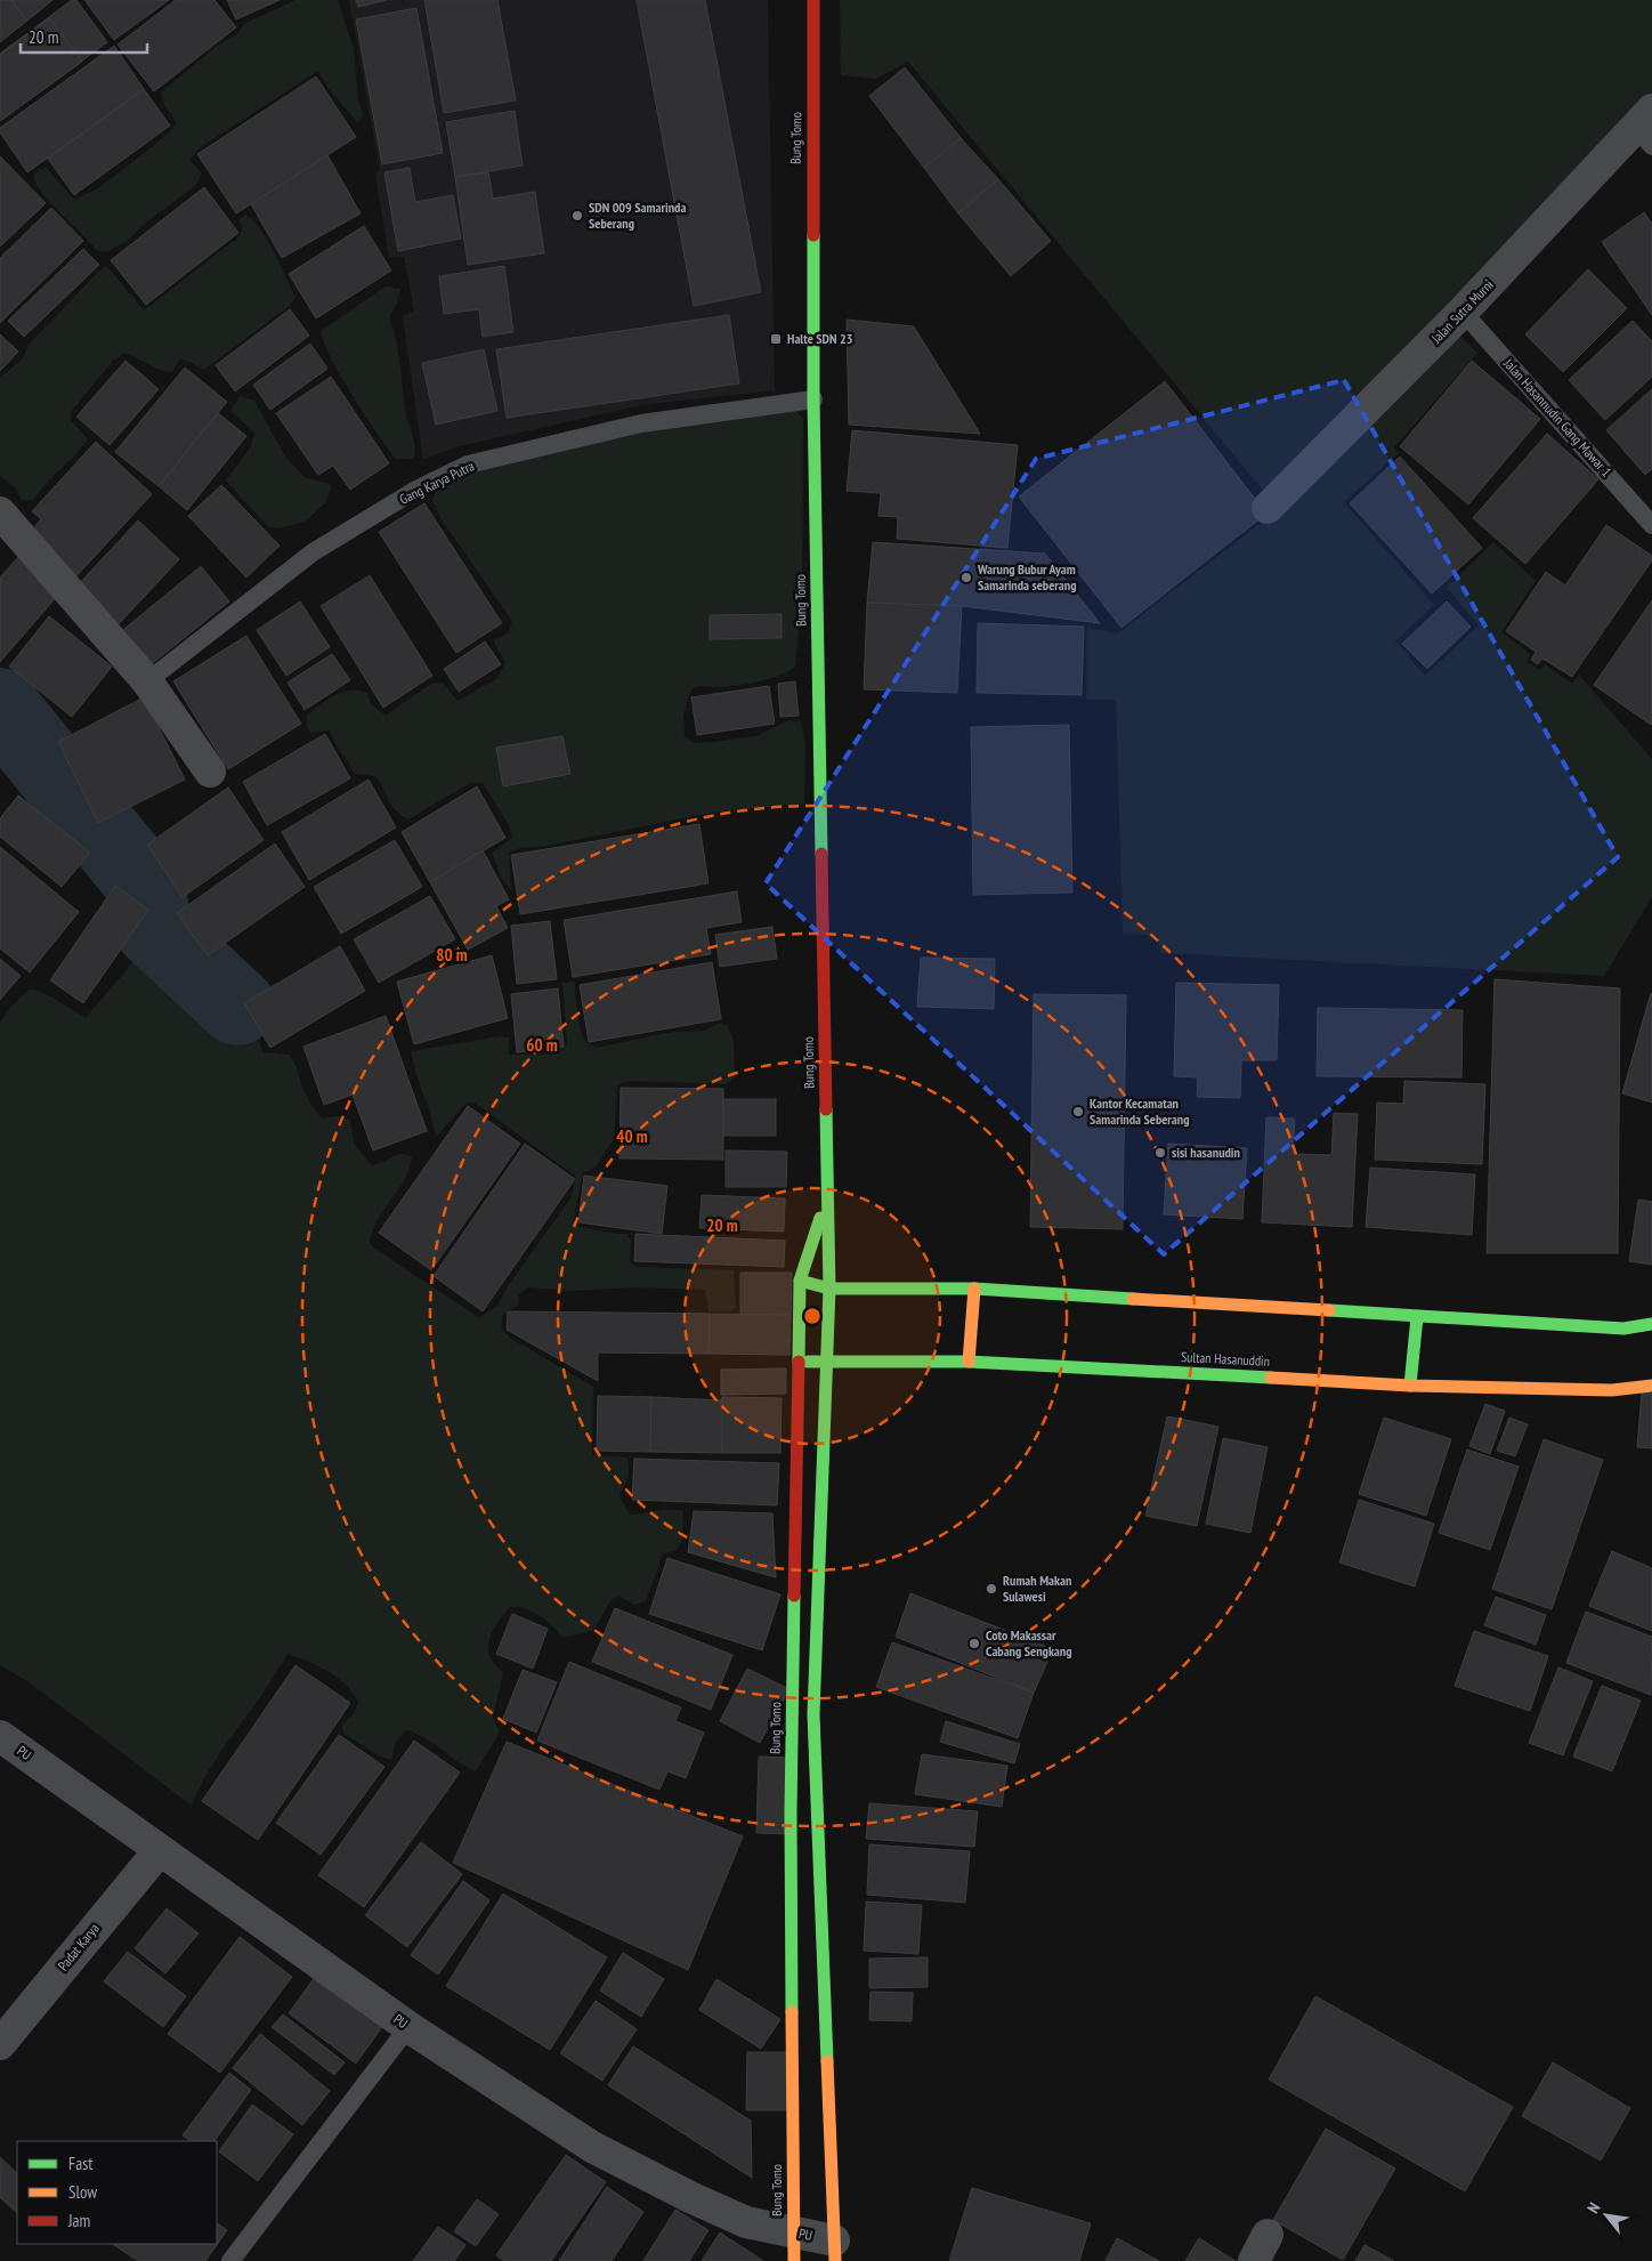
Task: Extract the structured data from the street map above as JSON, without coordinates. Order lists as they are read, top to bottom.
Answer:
{
  "streets": {
    "main road": ["Bung Tomo", "Sultan Hasanuddin"],
    "street": ["Jalan Sutra Murni", "PU", "Padat Karya"],
    "lane": ["Jalan Hasannudin Gang Mawar 1", "Gang Karya Putra"]
  },
  "crossings": [
    ["Bung Tomo", "Gang Karya Putra"],
    ["Bung Tomo", "Sultan Hasanuddin"],
    ["Bung Tomo", "PU"],
    ["Jalan Sutra Murni", "Jalan Hasannudin Gang Mawar 1"],
    ["PU", "Padat Karya"]
  ],
  "places": {
    "other": [
      "SDN 009 Samarinda Seberang",
      "Warung Bubur Ayam Samarinda seberang",
      "Kantor Kecamatan Samarinda Seberang",
      "sisi hasanudin",
      "Rumah Makan Sulawesi",
      "Coto Makassar Cabang Sengkang"
    ],
    "transit": ["Halte SDN 23"]
  },
  "legend": ["Fast", "Slow", "Jam"],
  "scale_bar": "20 m",
  "north": "top left",
  "rings": [
    "80 m",
    "60 m",
    "40 m",
    "20 m"
  ]
}
